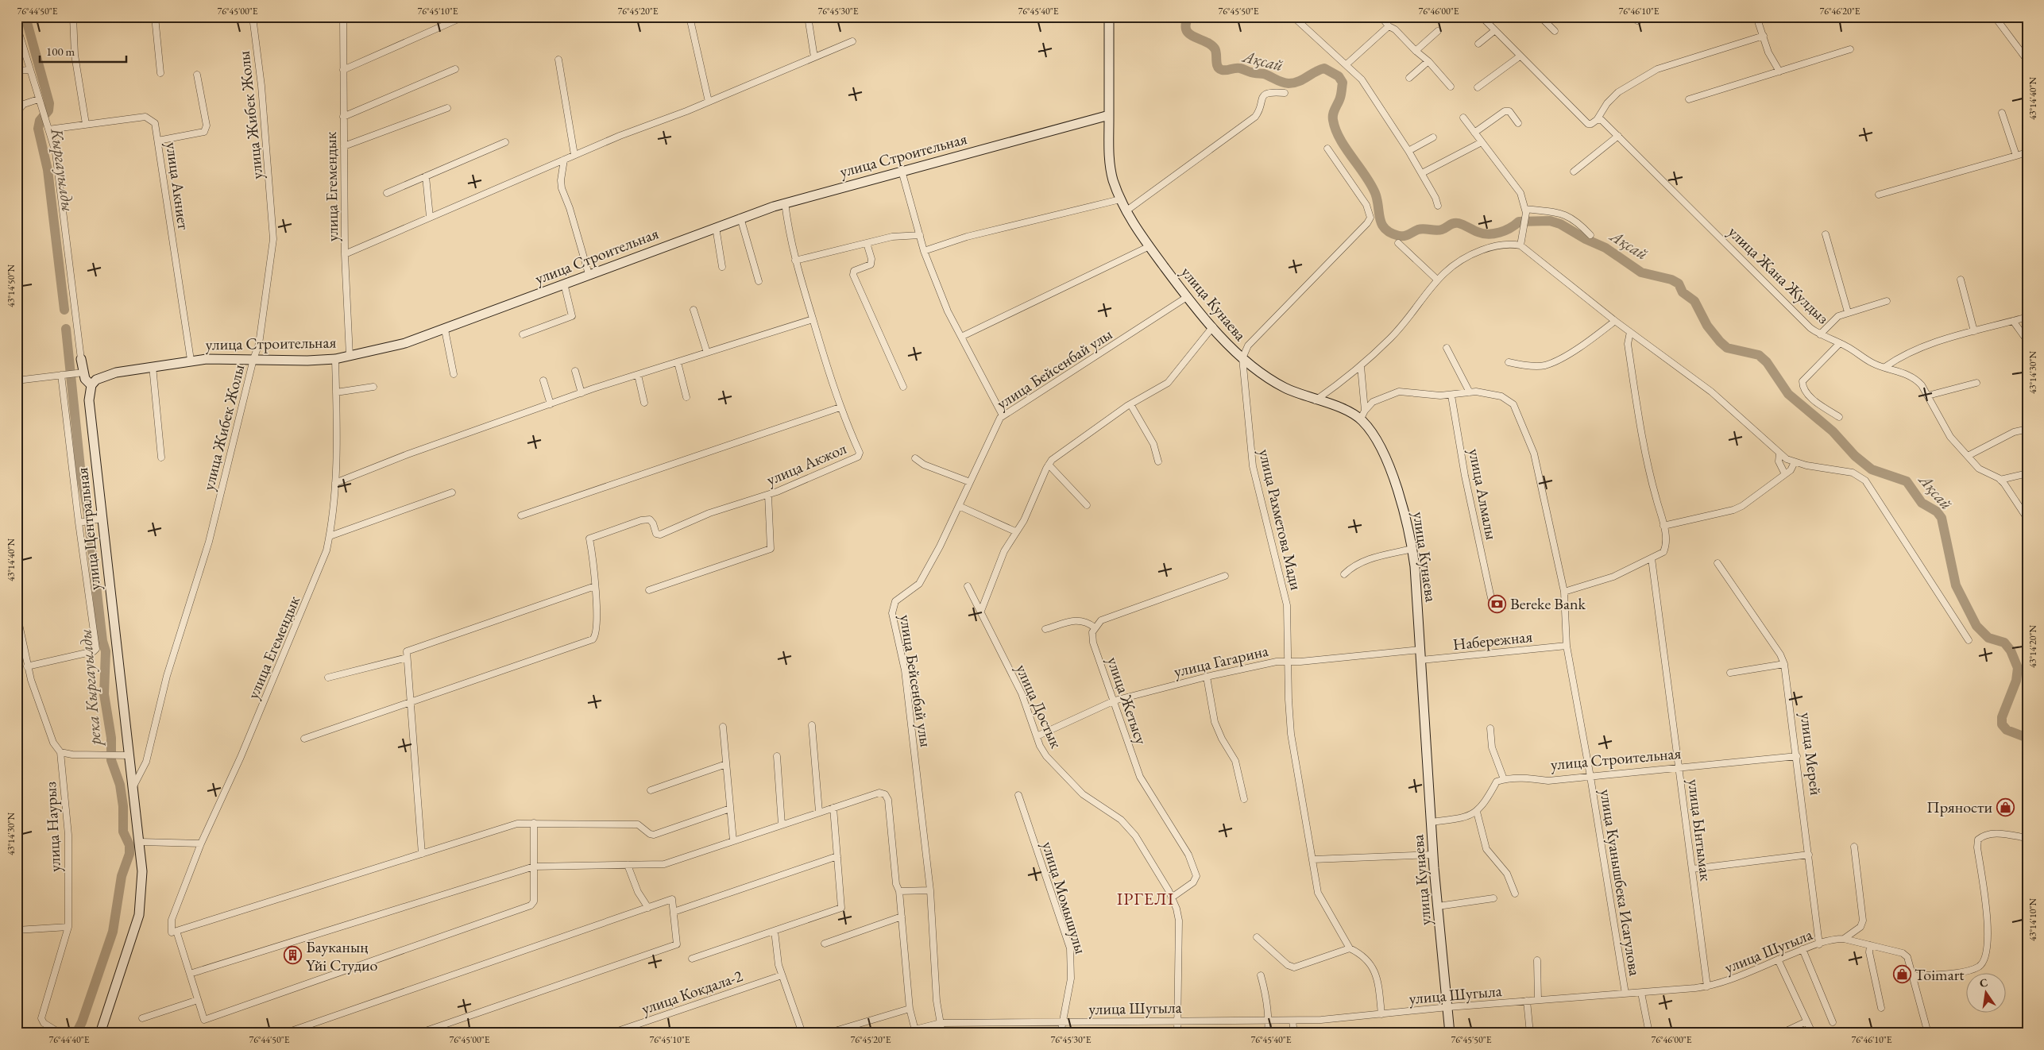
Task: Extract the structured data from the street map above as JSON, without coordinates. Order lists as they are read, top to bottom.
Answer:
{
  "streets": {
    "main road": ["улица Строительная", "улица Кунаева", "улица Центральная"],
    "street": [
      "улица Жибек Жолы",
      "улица Акниет",
      "улица Егемендык",
      "улица Жана Жулдыз",
      "улица Бейсенбай улы",
      "улица Акжол",
      "улица Алмалы",
      "улица Рахметова Мади",
      "Набережная",
      "улица Гагарина",
      "улица Жетысу",
      "улица Достык",
      "улица Мерей",
      "улица Наурыз",
      "улица Ынтымак",
      "улица Куанышбека Исагулова",
      "улица Момышулы",
      "улица Шугыла",
      "улица Кокдала-2"
    ]
  },
  "crossings": [
    ["улица Жибек Жолы", "улица Строительная"],
    ["улица Жибек Жолы", "улица Центральная"],
    ["улица Строительная", "улица Акниет"],
    ["улица Строительная", "улица Егемендык"],
    ["улица Строительная", "улица Кунаева"],
    ["улица Строительная", "улица Акжол"],
    ["улица Строительная", "улица Центральная"],
    ["улица Строительная", "улица Мерей"],
    ["улица Строительная", "улица Ынтымак"],
    ["улица Строительная", "улица Куанышбека Исагулова"],
    ["улица Кунаева", "улица Бейсенбай улы"],
    ["улица Кунаева", "улица Рахметова Мади"],
    ["улица Кунаева", "Набережная"],
    ["улица Кунаева", "улица Гагарина"],
    ["улица Кунаева", "улица Куанышбека Исагулова"],
    ["улица Кунаева", "улица Шугыла"],
    ["улица Бейсенбай улы", "улица Шугыла"],
    ["улица Алмалы", "улица Куанышбека Исагулова"],
    ["улица Рахметова Мади", "улица Гагарина"],
    ["Набережная", "улица Куанышбека Исагулова"],
    ["улица Гагарина", "улица Жетысу"],
    ["улица Гагарина", "улица Достык"],
    ["улица Жетысу", "улица Достык"],
    ["улица Достык", "улица Шугыла"],
    ["улица Мерей", "улица Шугыла"],
    ["улица Ынтымак", "улица Шугыла"],
    ["улица Куанышбека Исагулова", "улица Шугыла"],
    ["улица Момышулы", "улица Шугыла"]
  ],
  "districts": ["ІРГЕЛІ"],
  "water": ["Ақсай", "Кыргауылды", "река Кыргауылды"],
  "places": {
    "bank": ["Bereke Bank"],
    "shop": ["Пряности", "Toimart"],
    "building": ["Бауканың Үйі Студио"]
  },
  "scale_bar": "100 m",
  "north": "top",
  "coordinates": [
    "76°44'50\"E",
    "76°45'00\"E",
    "76°45'10\"E",
    "76°45'20\"E",
    "76°45'30\"E",
    "76°45'40\"E",
    "76°45'50\"E",
    "76°46'00\"E",
    "76°46'10\"E",
    "76°46'20\"E",
    "43°14'40\"N",
    "43°14'50\"N",
    "43°14'30\"N",
    "43°14'20\"N",
    "43°14'10\"N",
    "76°44'40\"E"
  ]
}
